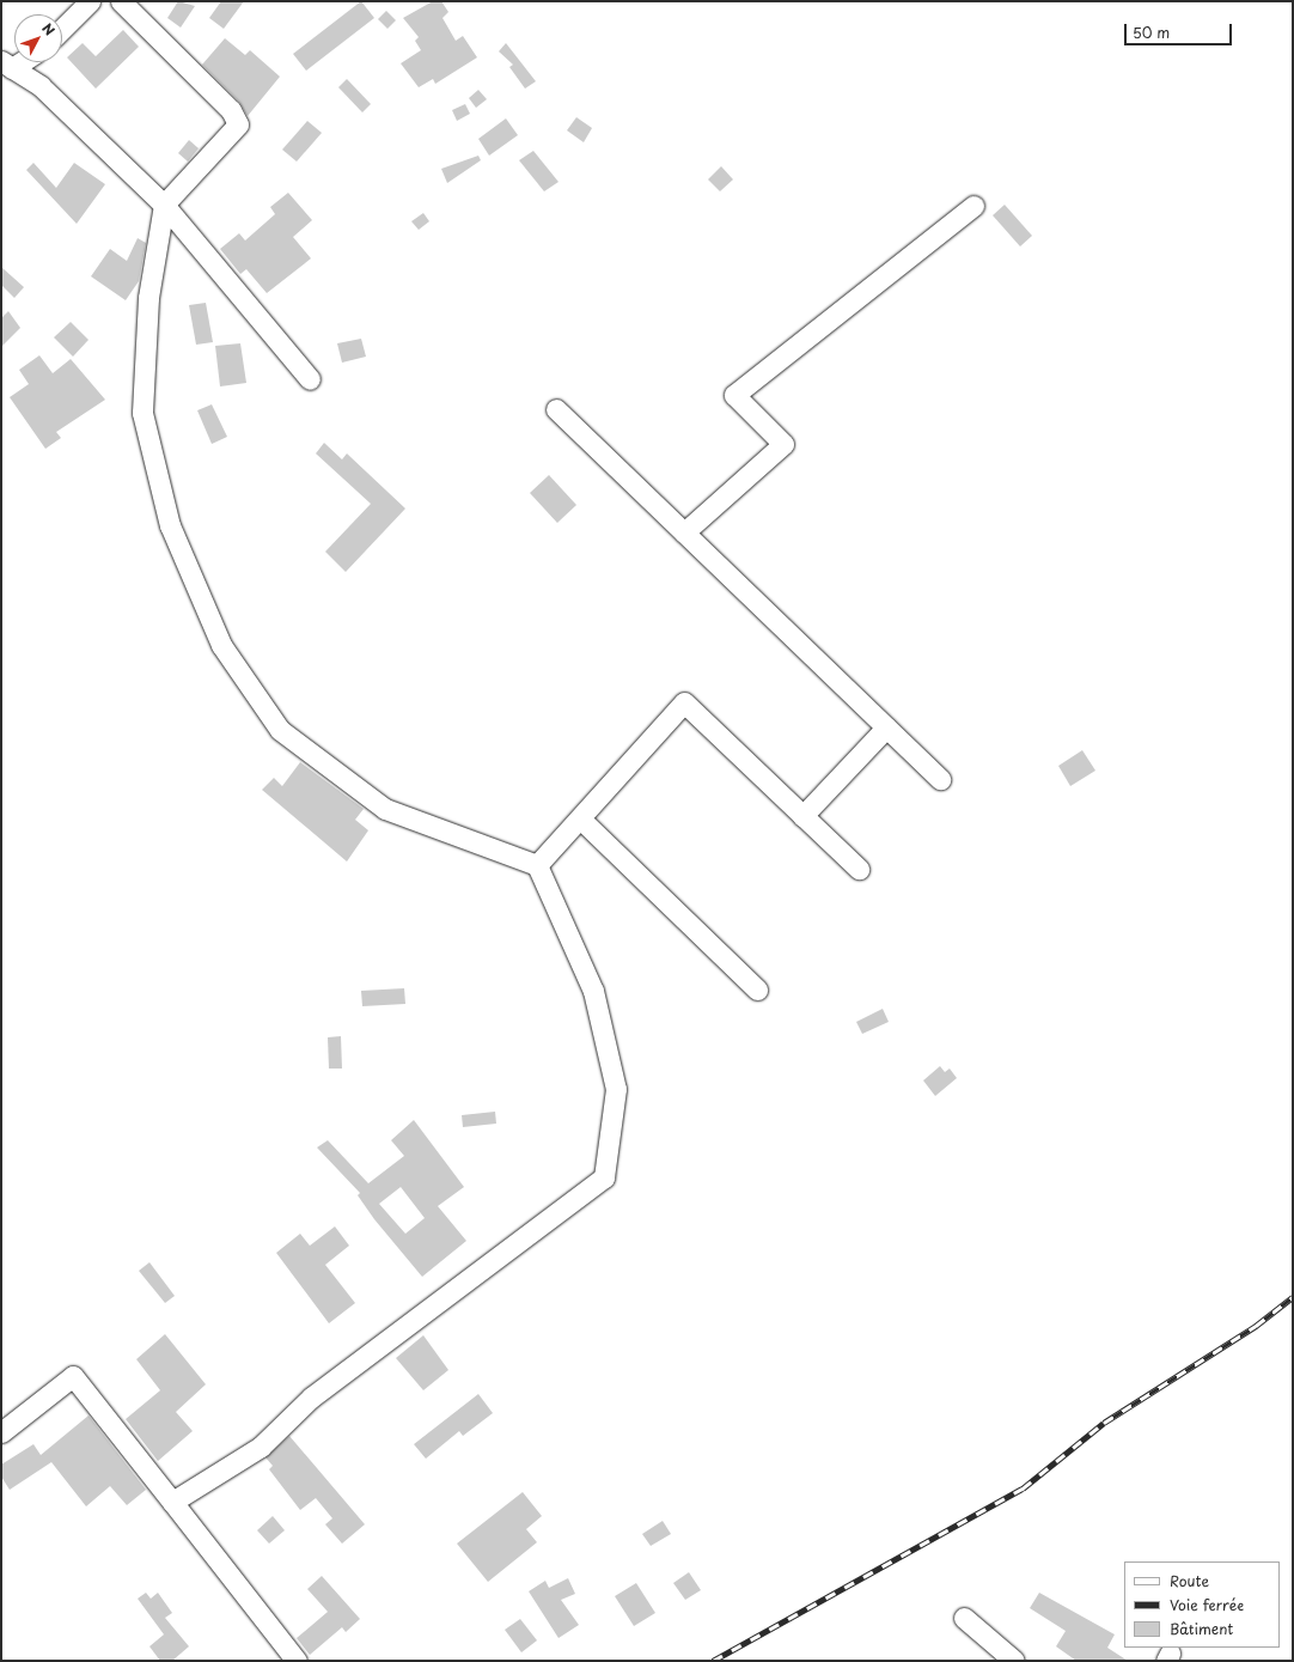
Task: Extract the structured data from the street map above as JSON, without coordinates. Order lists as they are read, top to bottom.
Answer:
{
  "legend": ["Route", "Voie ferrée", "Bâtiment"],
  "scale_bar": "50 m",
  "north": "top right"
}
